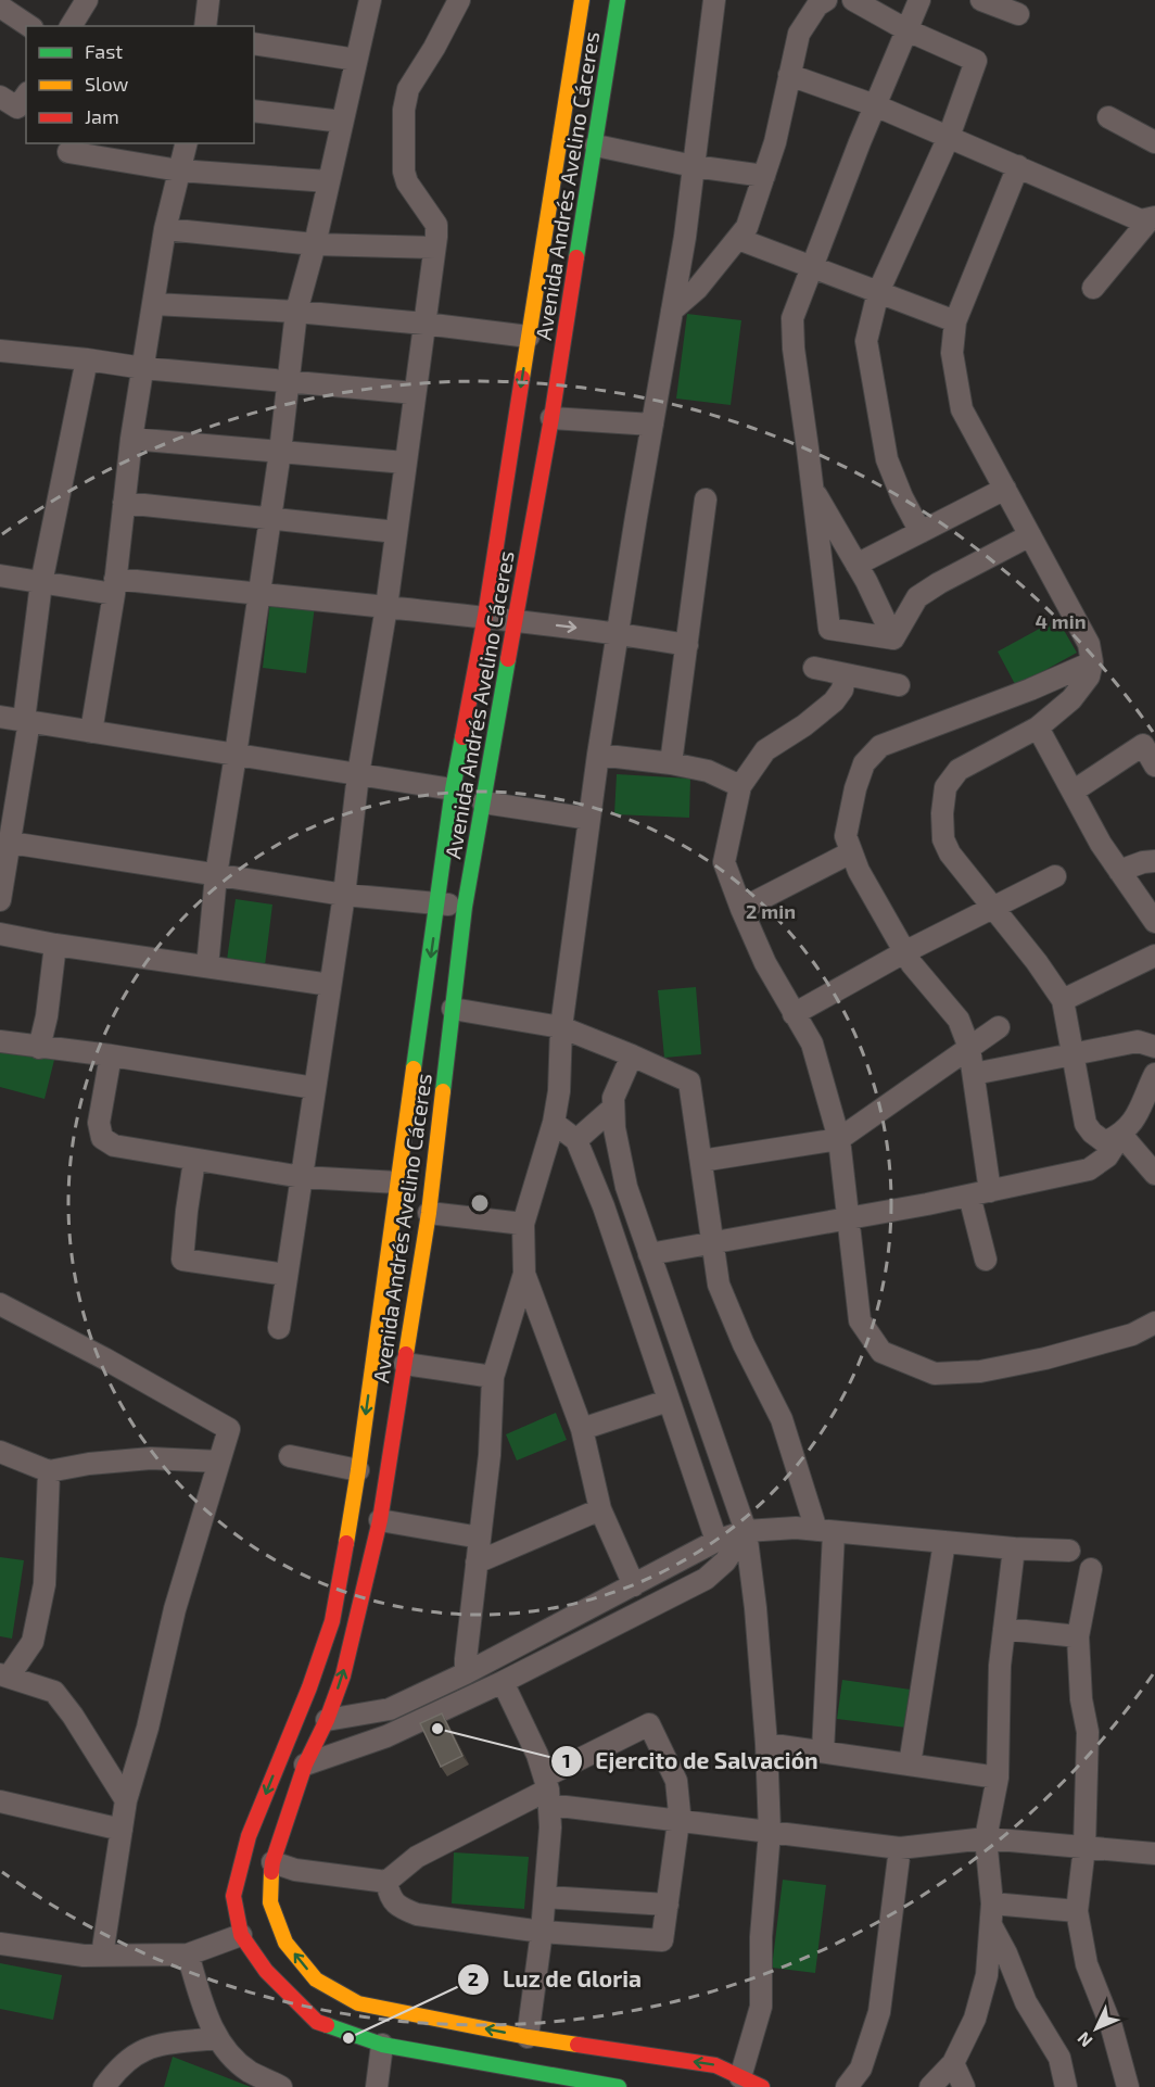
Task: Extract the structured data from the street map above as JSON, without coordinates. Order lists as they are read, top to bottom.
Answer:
{
  "streets": {
    "street": ["Avenida Andrés Avelino Cáceres"]
  },
  "places": ["Ejercito de Salvación", "Luz de Gloria"],
  "legend": ["Fast", "Slow", "Jam"],
  "north": "bottom left",
  "rings": ["4 min", "2 min"]
}
